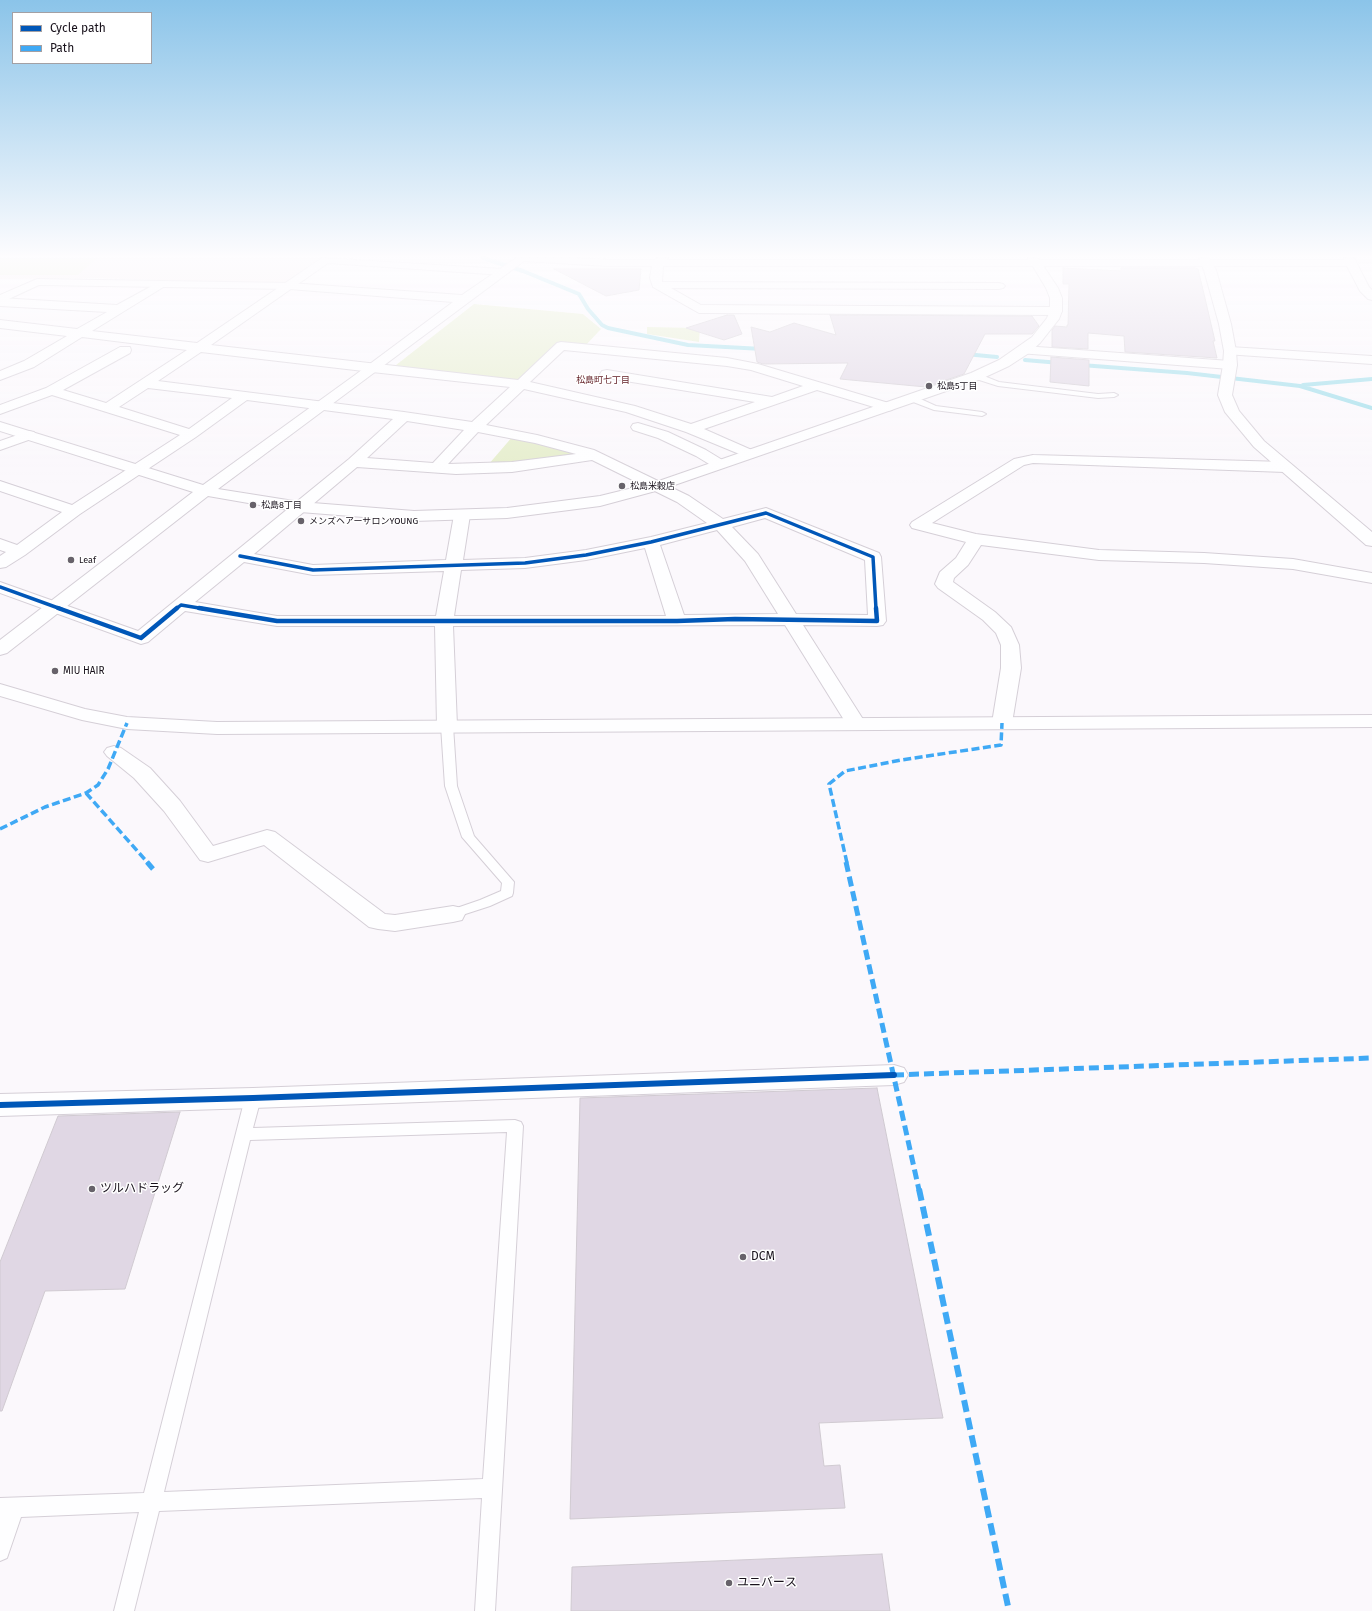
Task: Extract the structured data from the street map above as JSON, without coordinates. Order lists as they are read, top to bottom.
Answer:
{
  "districts": ["松島町七丁目"],
  "places": [
    "松島5丁目",
    "松島米穀店",
    "松島8丁目",
    "メンズヘアーサロンYOUNG",
    "Leaf",
    "MIU HAIR",
    "ツルハドラッグ",
    "DCM",
    "ユニバース"
  ],
  "legend": ["Cycle path", "Path"]
}
